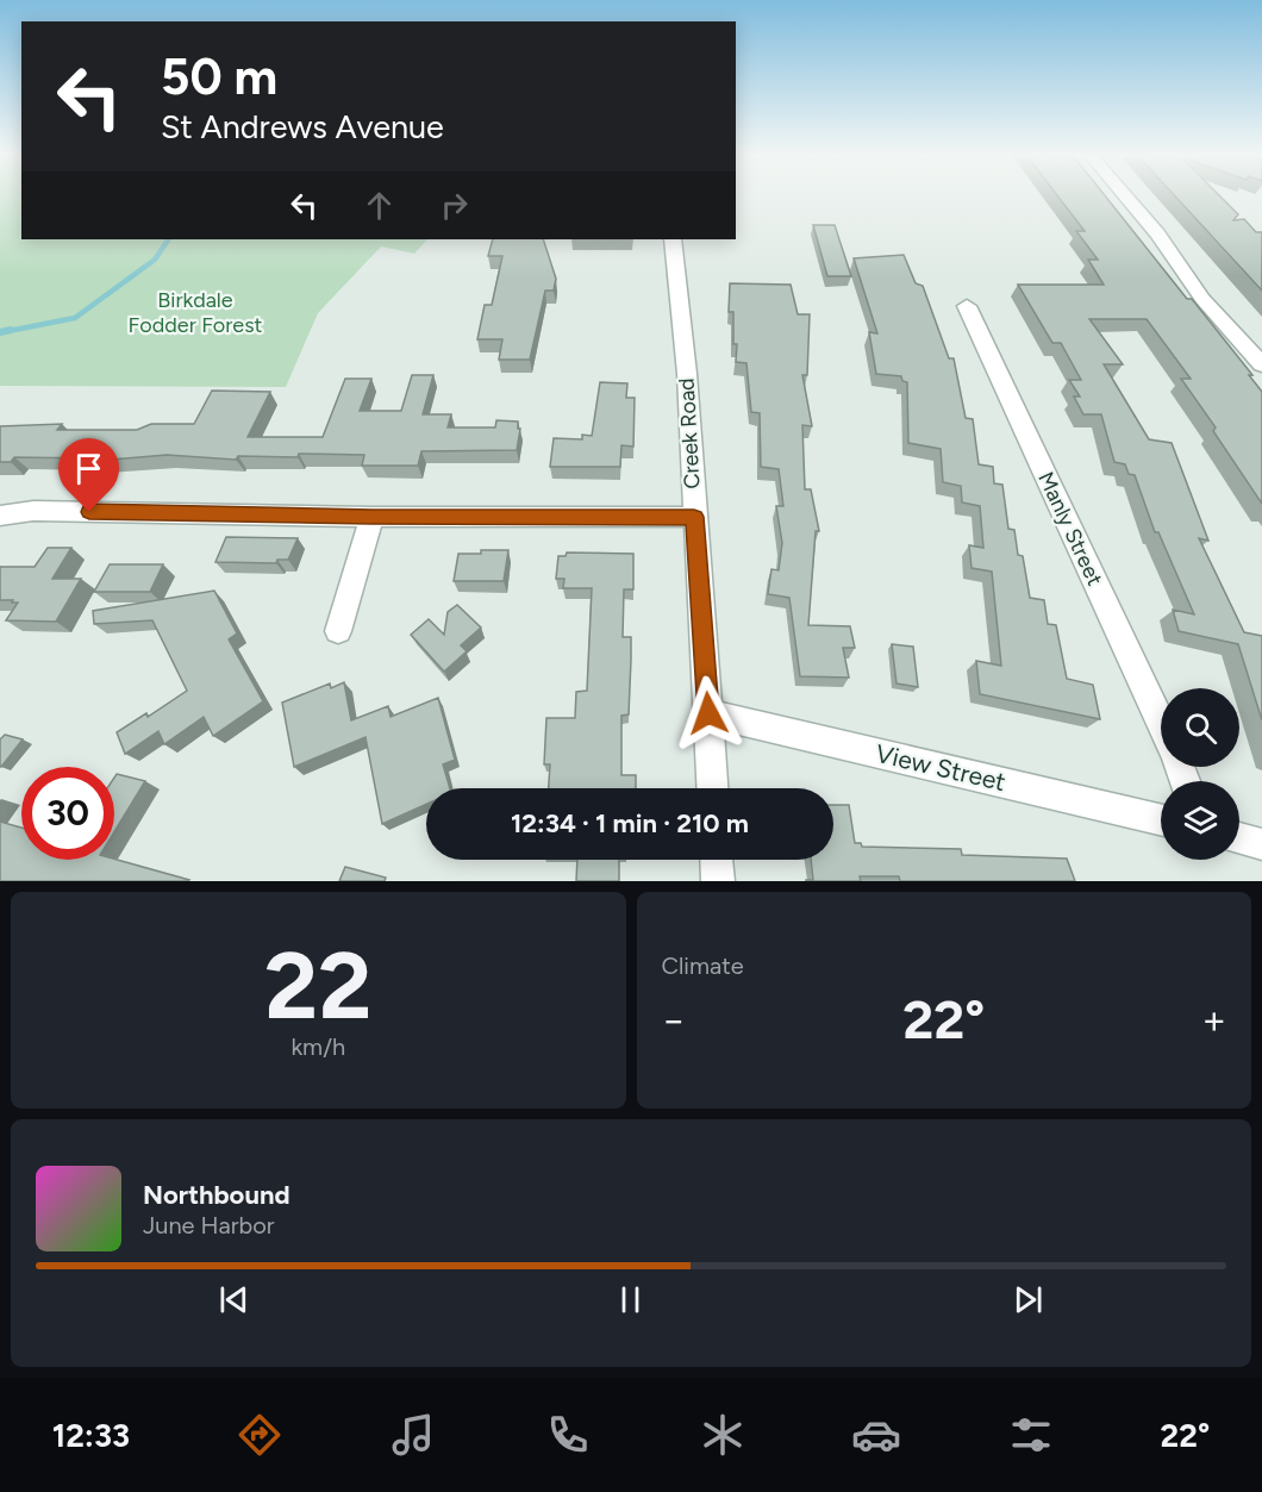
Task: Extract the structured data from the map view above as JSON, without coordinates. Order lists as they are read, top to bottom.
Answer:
{
  "streets": {
    "street": ["Creek Road", "Manly Street", "View Street"]
  },
  "crossings": [
    ["Creek Road", "View Street"]
  ],
  "parks": ["Birkdale Fodder Forest"],
  "page": {
    "turn": ["50 m", "St Andrews Avenue"],
    "limit": "30",
    "trip": "12:34 · 1 min · 210 m",
    "tile": [
      ["22", "km/h"],
      "Climate"
    ],
    "heat": ["−", "22°", "+"],
    "song": ["Northbound", "June Harbor"],
    "tabs": ["12:33", "22°"]
  }
}
